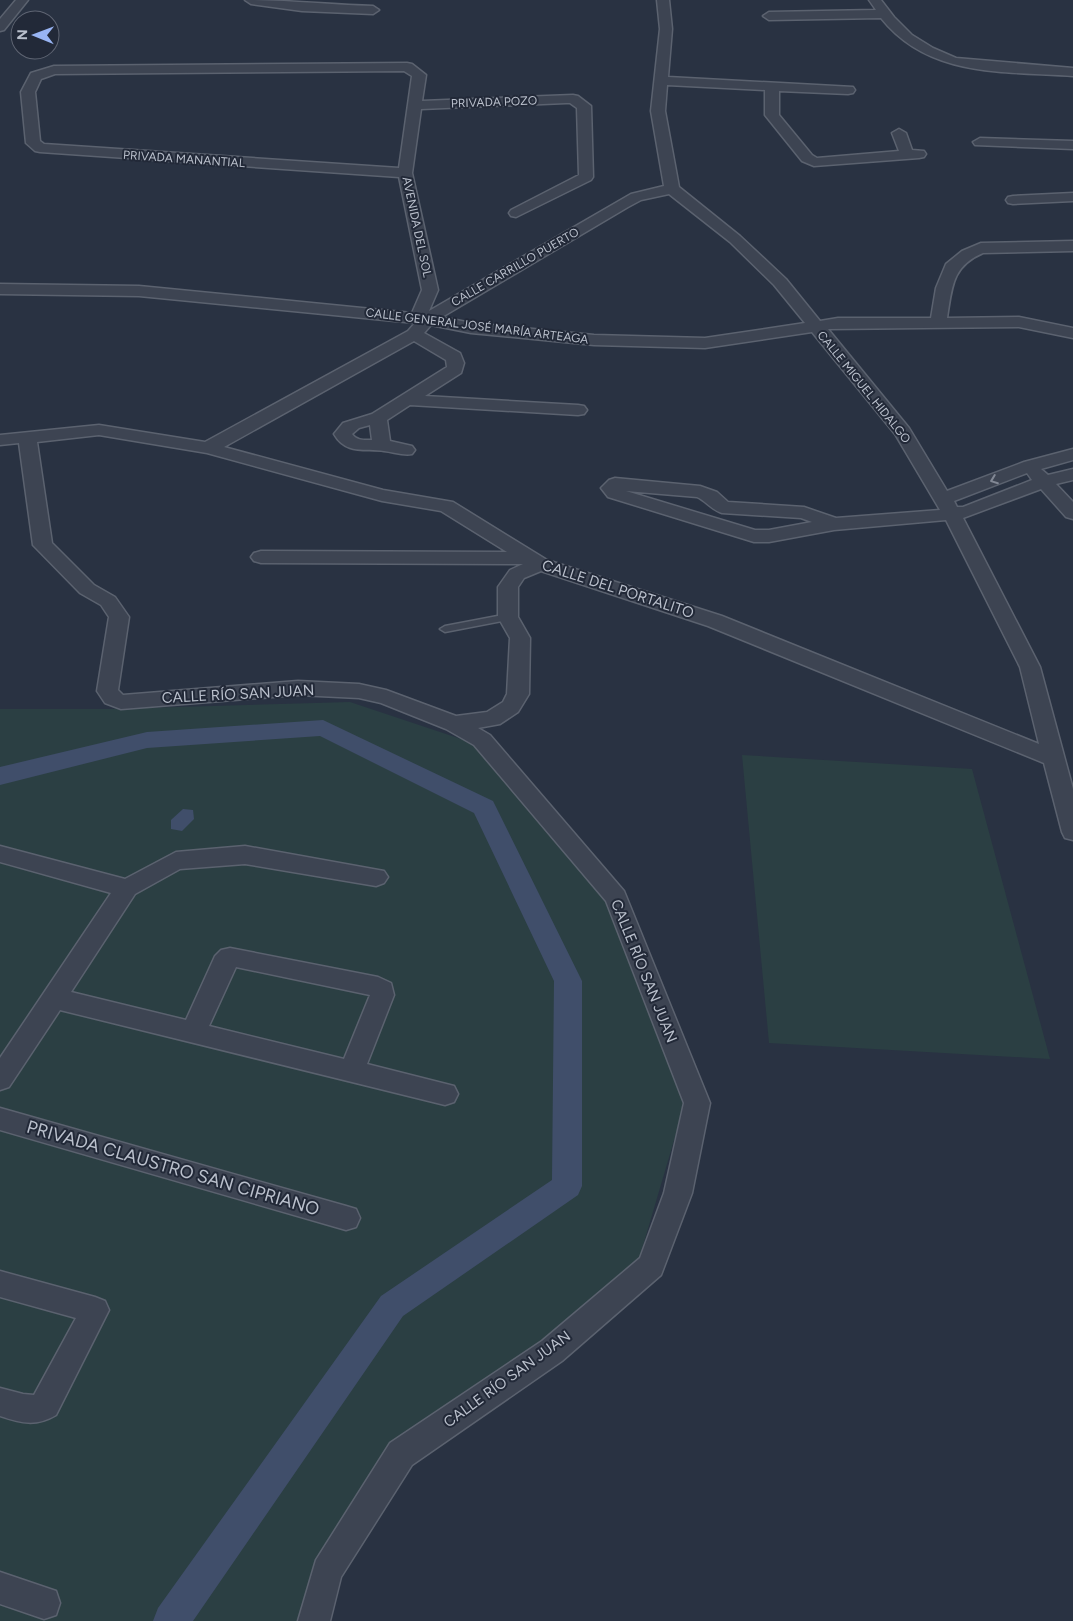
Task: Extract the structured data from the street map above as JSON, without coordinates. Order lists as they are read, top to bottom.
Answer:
{
  "streets": {
    "street": [
      "PRIVADA POZO",
      "PRIVADA MANANTIAL",
      "AVENIDA DEL SOL",
      "CALLE CARRILLO PUERTO",
      "CALLE GENERAL JOSÉ MARÍA ARTEAGA",
      "CALLE MIGUEL HIDALGO",
      "CALLE DEL PORTALITO",
      "CALLE RÍO SAN JUAN",
      "PRIVADA CLAUSTRO SAN CIPRIANO"
    ]
  },
  "crossings": [
    ["PRIVADA POZO", "AVENIDA DEL SOL"],
    ["PRIVADA MANANTIAL", "AVENIDA DEL SOL"],
    ["AVENIDA DEL SOL", "CALLE CARRILLO PUERTO"],
    ["AVENIDA DEL SOL", "CALLE GENERAL JOSÉ MARÍA ARTEAGA"],
    ["CALLE CARRILLO PUERTO", "CALLE GENERAL JOSÉ MARÍA ARTEAGA"],
    ["CALLE CARRILLO PUERTO", "CALLE MIGUEL HIDALGO"],
    ["CALLE CARRILLO PUERTO", "CALLE DEL PORTALITO"],
    ["CALLE GENERAL JOSÉ MARÍA ARTEAGA", "CALLE MIGUEL HIDALGO"],
    ["CALLE MIGUEL HIDALGO", "CALLE DEL PORTALITO"],
    ["CALLE DEL PORTALITO", "CALLE RÍO SAN JUAN"]
  ],
  "north": "left"
}
